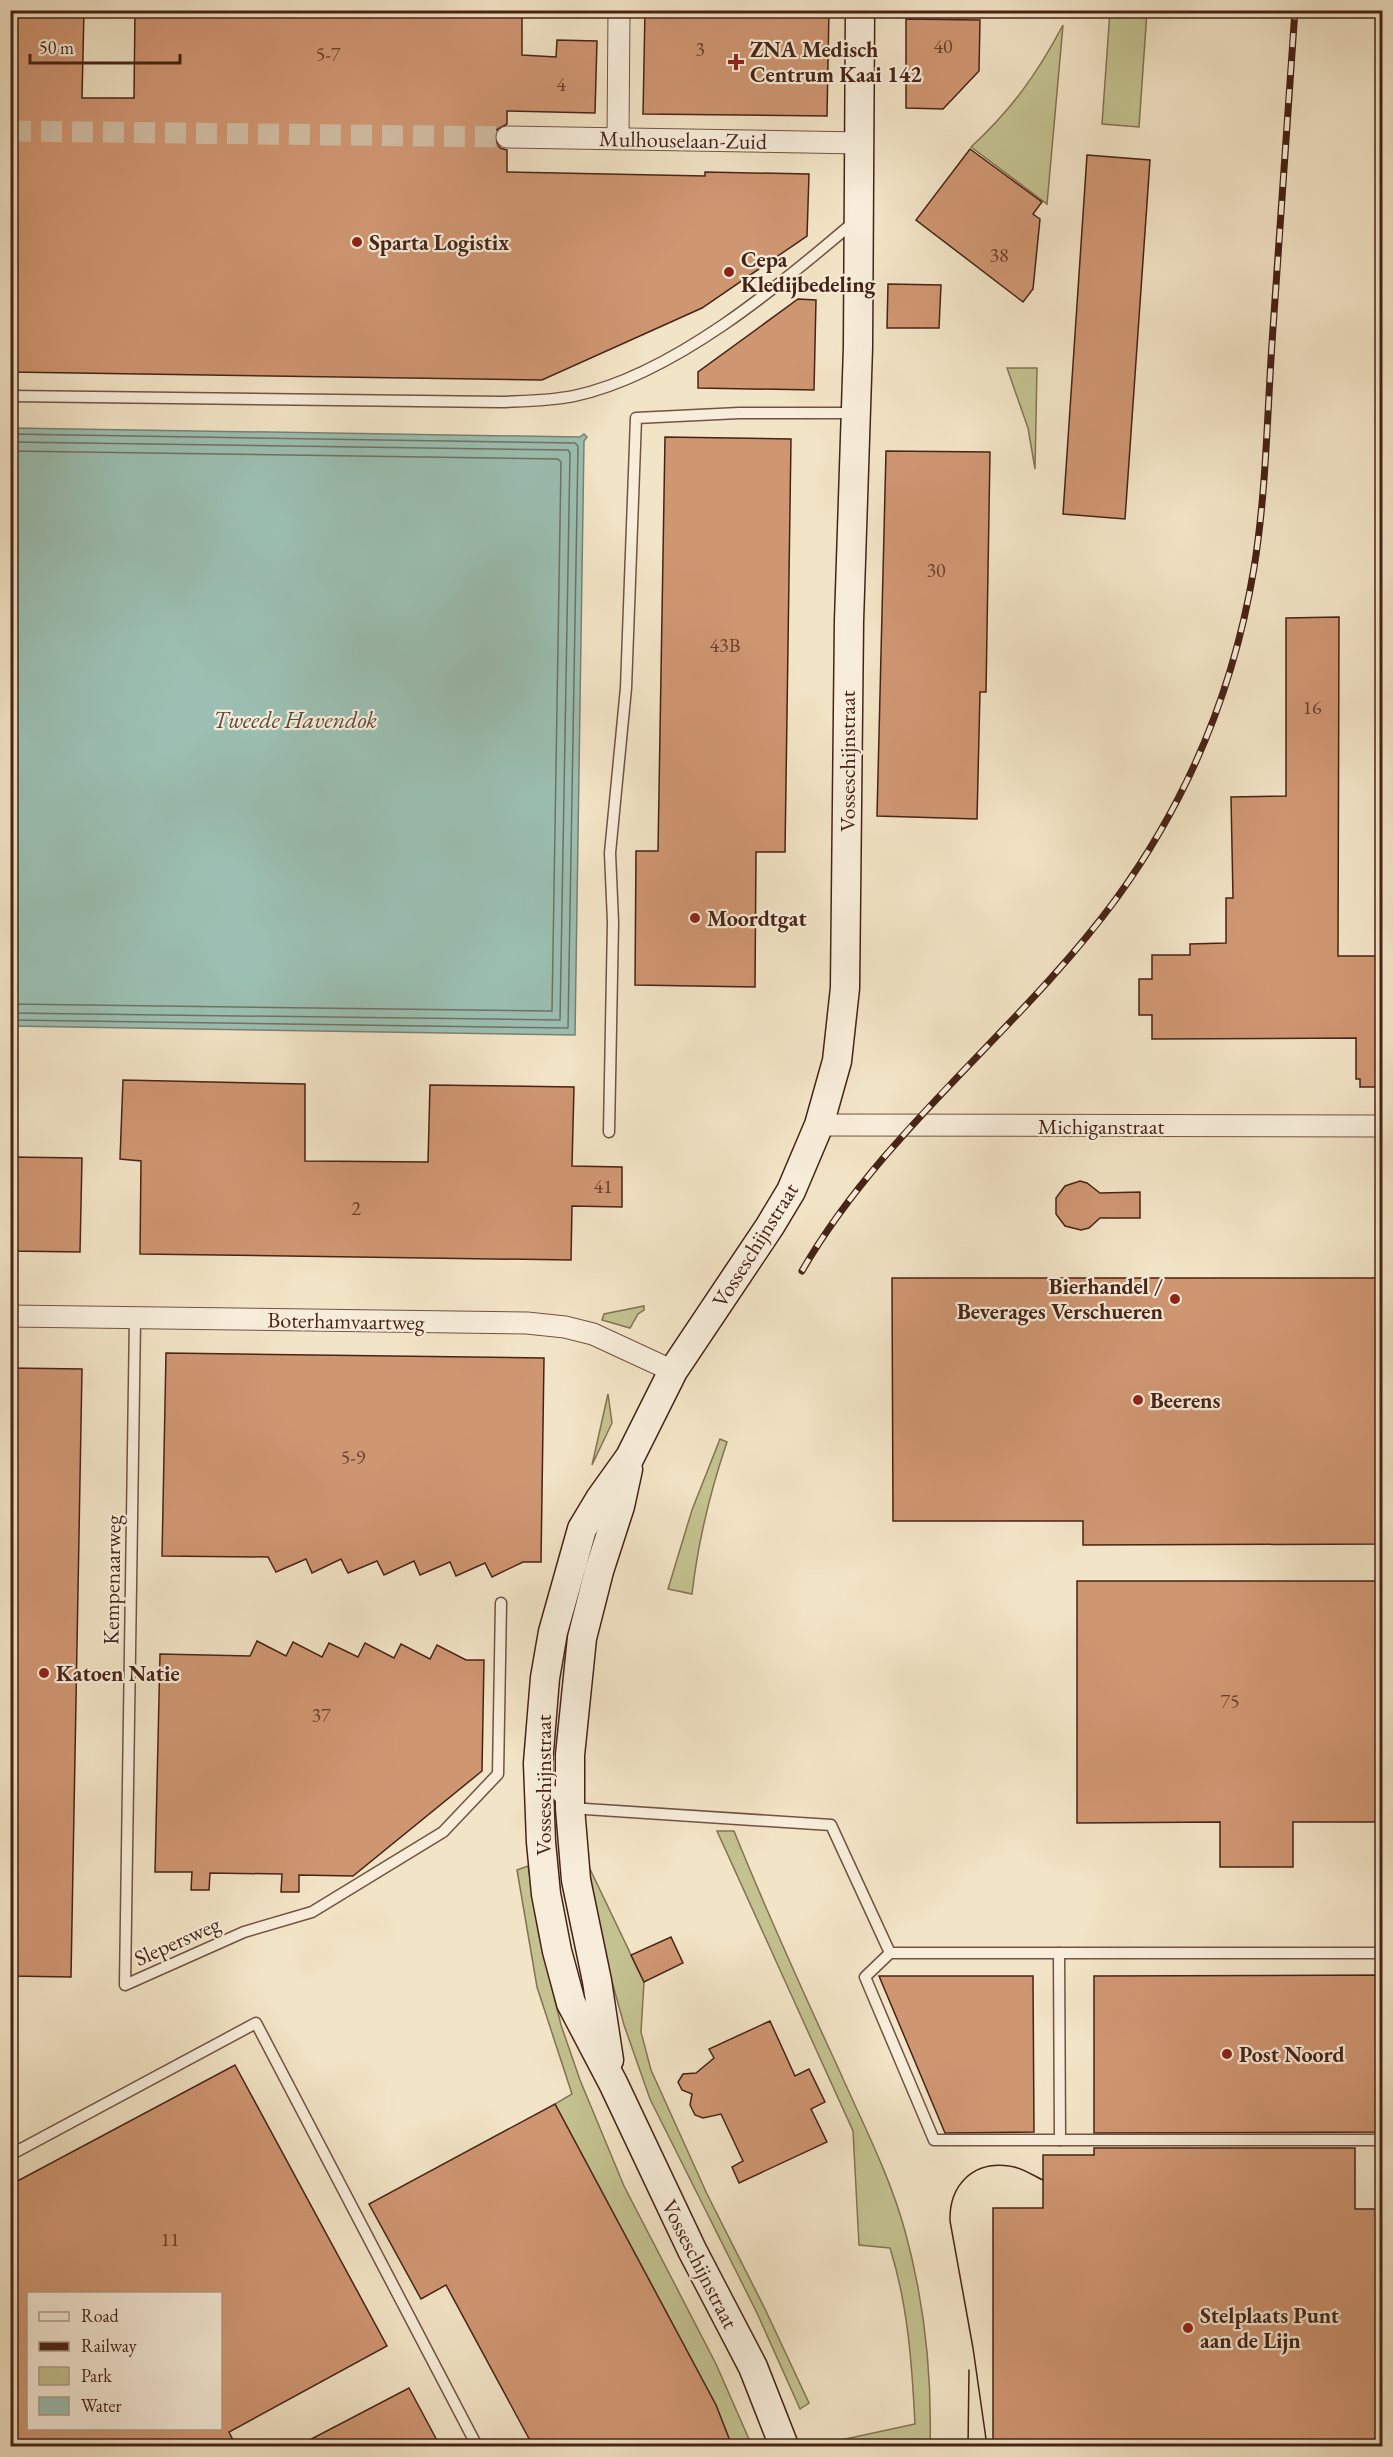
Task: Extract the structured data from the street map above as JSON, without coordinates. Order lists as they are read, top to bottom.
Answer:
{
  "streets": {
    "street": [
      "Mulhouselaan-Zuid",
      "Vosseschijnstraat",
      "Michiganstraat",
      "Boterhamvaartweg"
    ],
    "lane": ["Kempenaarweg", "Slepersweg"]
  },
  "crossings": [
    ["Mulhouselaan-Zuid", "Vosseschijnstraat"],
    ["Vosseschijnstraat", "Michiganstraat"],
    ["Vosseschijnstraat", "Boterhamvaartweg"],
    ["Boterhamvaartweg", "Kempenaarweg"],
    ["Kempenaarweg", "Slepersweg"]
  ],
  "water": ["Tweede Havendok"],
  "places": {
    "health": ["ZNA Medisch Centrum Kaai 142"],
    "other": [
      "Sparta Logistix",
      "Cepa Kledijbedeling",
      "Moordtgat",
      "Bierhandel / Beverages Verschueren",
      "Beerens",
      "Katoen Natie",
      "Post Noord",
      "Stelplaats Punt aan de Lijn"
    ]
  },
  "house_numbers": [
    "40",
    "3",
    "5-7",
    "4",
    "38",
    "30",
    "43B",
    "16",
    "41",
    "2",
    "5-9",
    "75",
    "37",
    "11"
  ],
  "legend": [
    "Road",
    "Railway",
    "Park",
    "Water"
  ],
  "scale_bar": "50 m"
}
